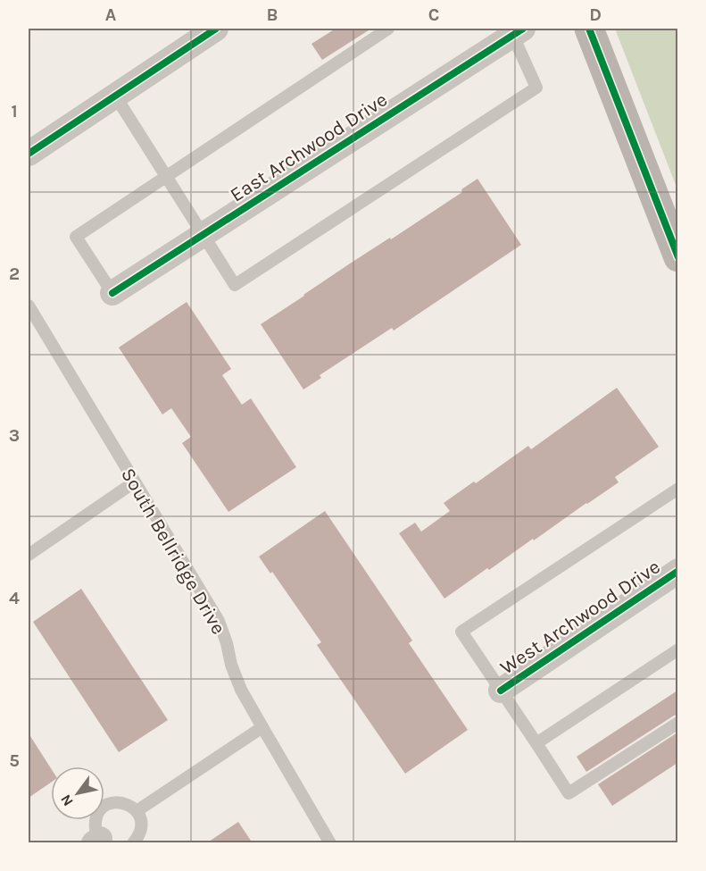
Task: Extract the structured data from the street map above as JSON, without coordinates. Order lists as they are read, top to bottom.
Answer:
{
  "streets": {
    "street": ["East Archwood Drive", "West Archwood Drive"],
    "lane": ["South Bellridge Drive"]
  },
  "north": "bottom left",
  "grid": {
    "columns": [
      "A",
      "B",
      "C",
      "D"
    ],
    "rows": [
      "1",
      "2",
      "3",
      "4",
      "5"
    ]
  }
}
